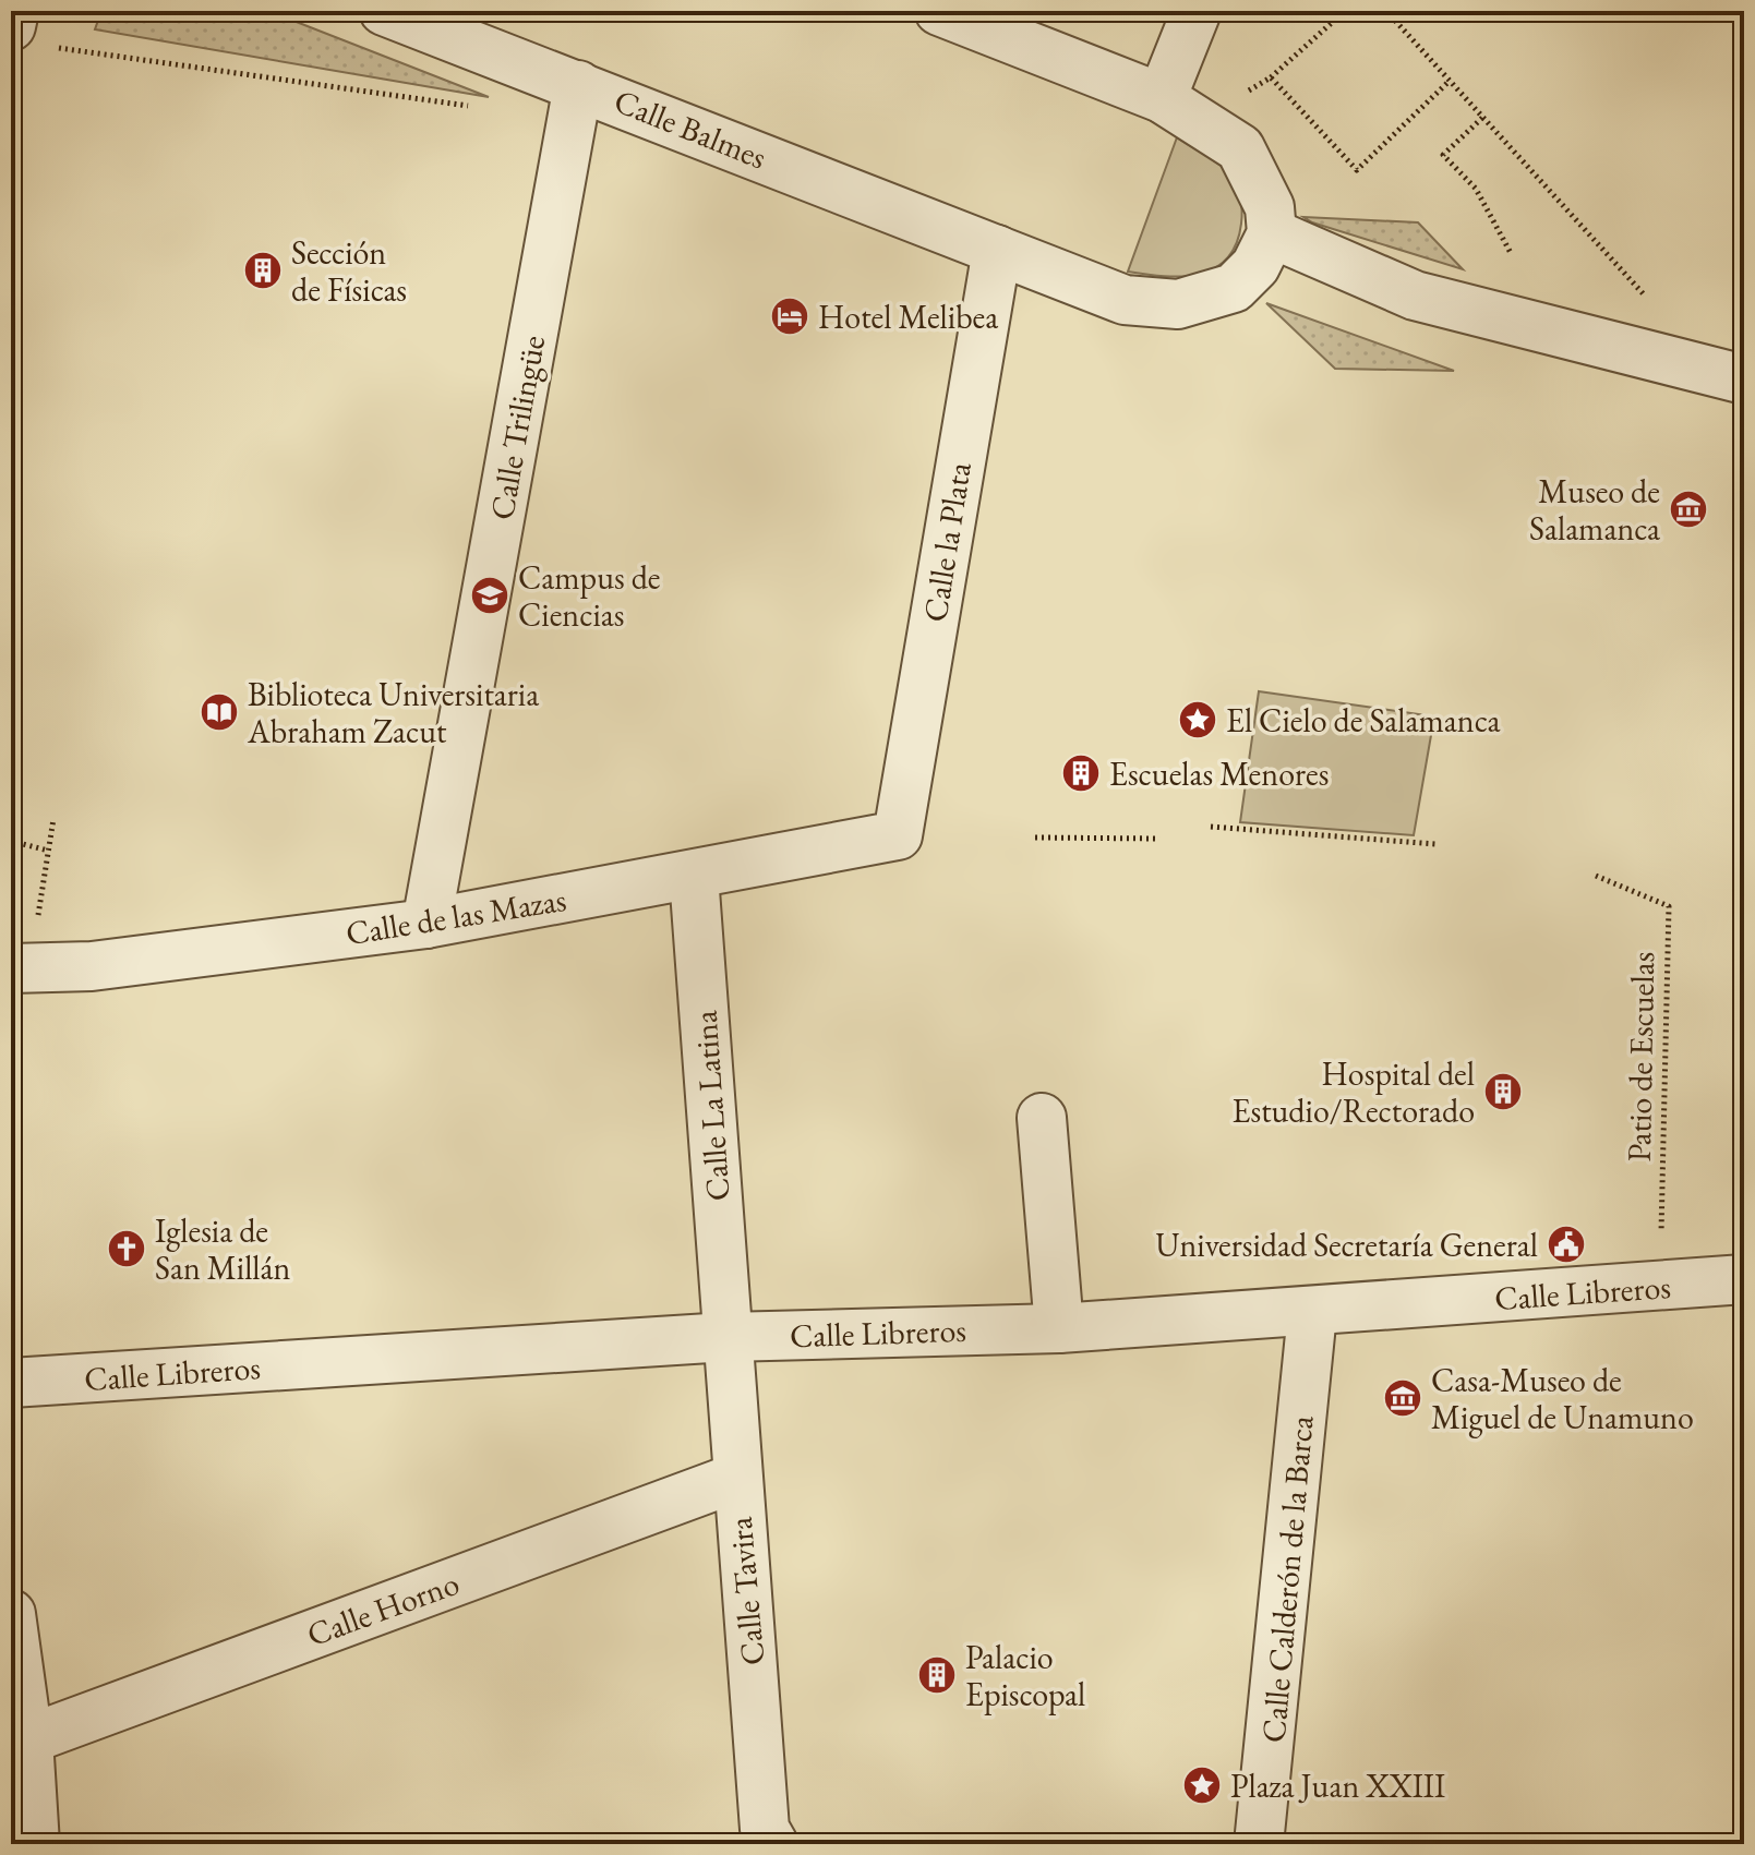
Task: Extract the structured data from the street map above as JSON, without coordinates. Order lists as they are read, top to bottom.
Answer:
{
  "streets": {
    "street": [
      "Calle Balmes",
      "Calle Trilingüe",
      "Calle la Plata",
      "Calle de las Mazas",
      "Calle La Latina",
      "Calle Libreros",
      "Calle Calderón de la Barca",
      "Calle Tavira",
      "Calle Horno"
    ],
    "path": ["Patio de Escuelas"]
  },
  "crossings": [
    ["Calle Balmes", "Calle Trilingüe"],
    ["Calle Balmes", "Calle la Plata"],
    ["Calle Trilingüe", "Calle de las Mazas"],
    ["Calle la Plata", "Calle de las Mazas"],
    ["Calle de las Mazas", "Calle La Latina"],
    ["Patio de Escuelas", "Calle Libreros"],
    ["Calle La Latina", "Calle Libreros"],
    ["Calle La Latina", "Calle Tavira"],
    ["Calle Libreros", "Calle Calderón de la Barca"],
    ["Calle Libreros", "Calle Tavira"],
    ["Calle Tavira", "Calle Horno"]
  ],
  "places": {
    "building": [
      "Sección de Físicas",
      "Escuelas Menores",
      "Hospital del Estudio/Rectorado",
      "Palacio Episcopal"
    ],
    "hotel": ["Hotel Melibea"],
    "museum": ["Museo de Salamanca", "Casa-Museo de Miguel de Unamuno"],
    "school or university": ["Campus de Ciencias"],
    "library": ["Biblioteca Universitaria Abraham Zacut"],
    "place": ["El Cielo de Salamanca", "Plaza Juan XXIII"],
    "public building": ["Universidad Secretaría General"],
    "church": ["Iglesia de San Millán"]
  }
}
